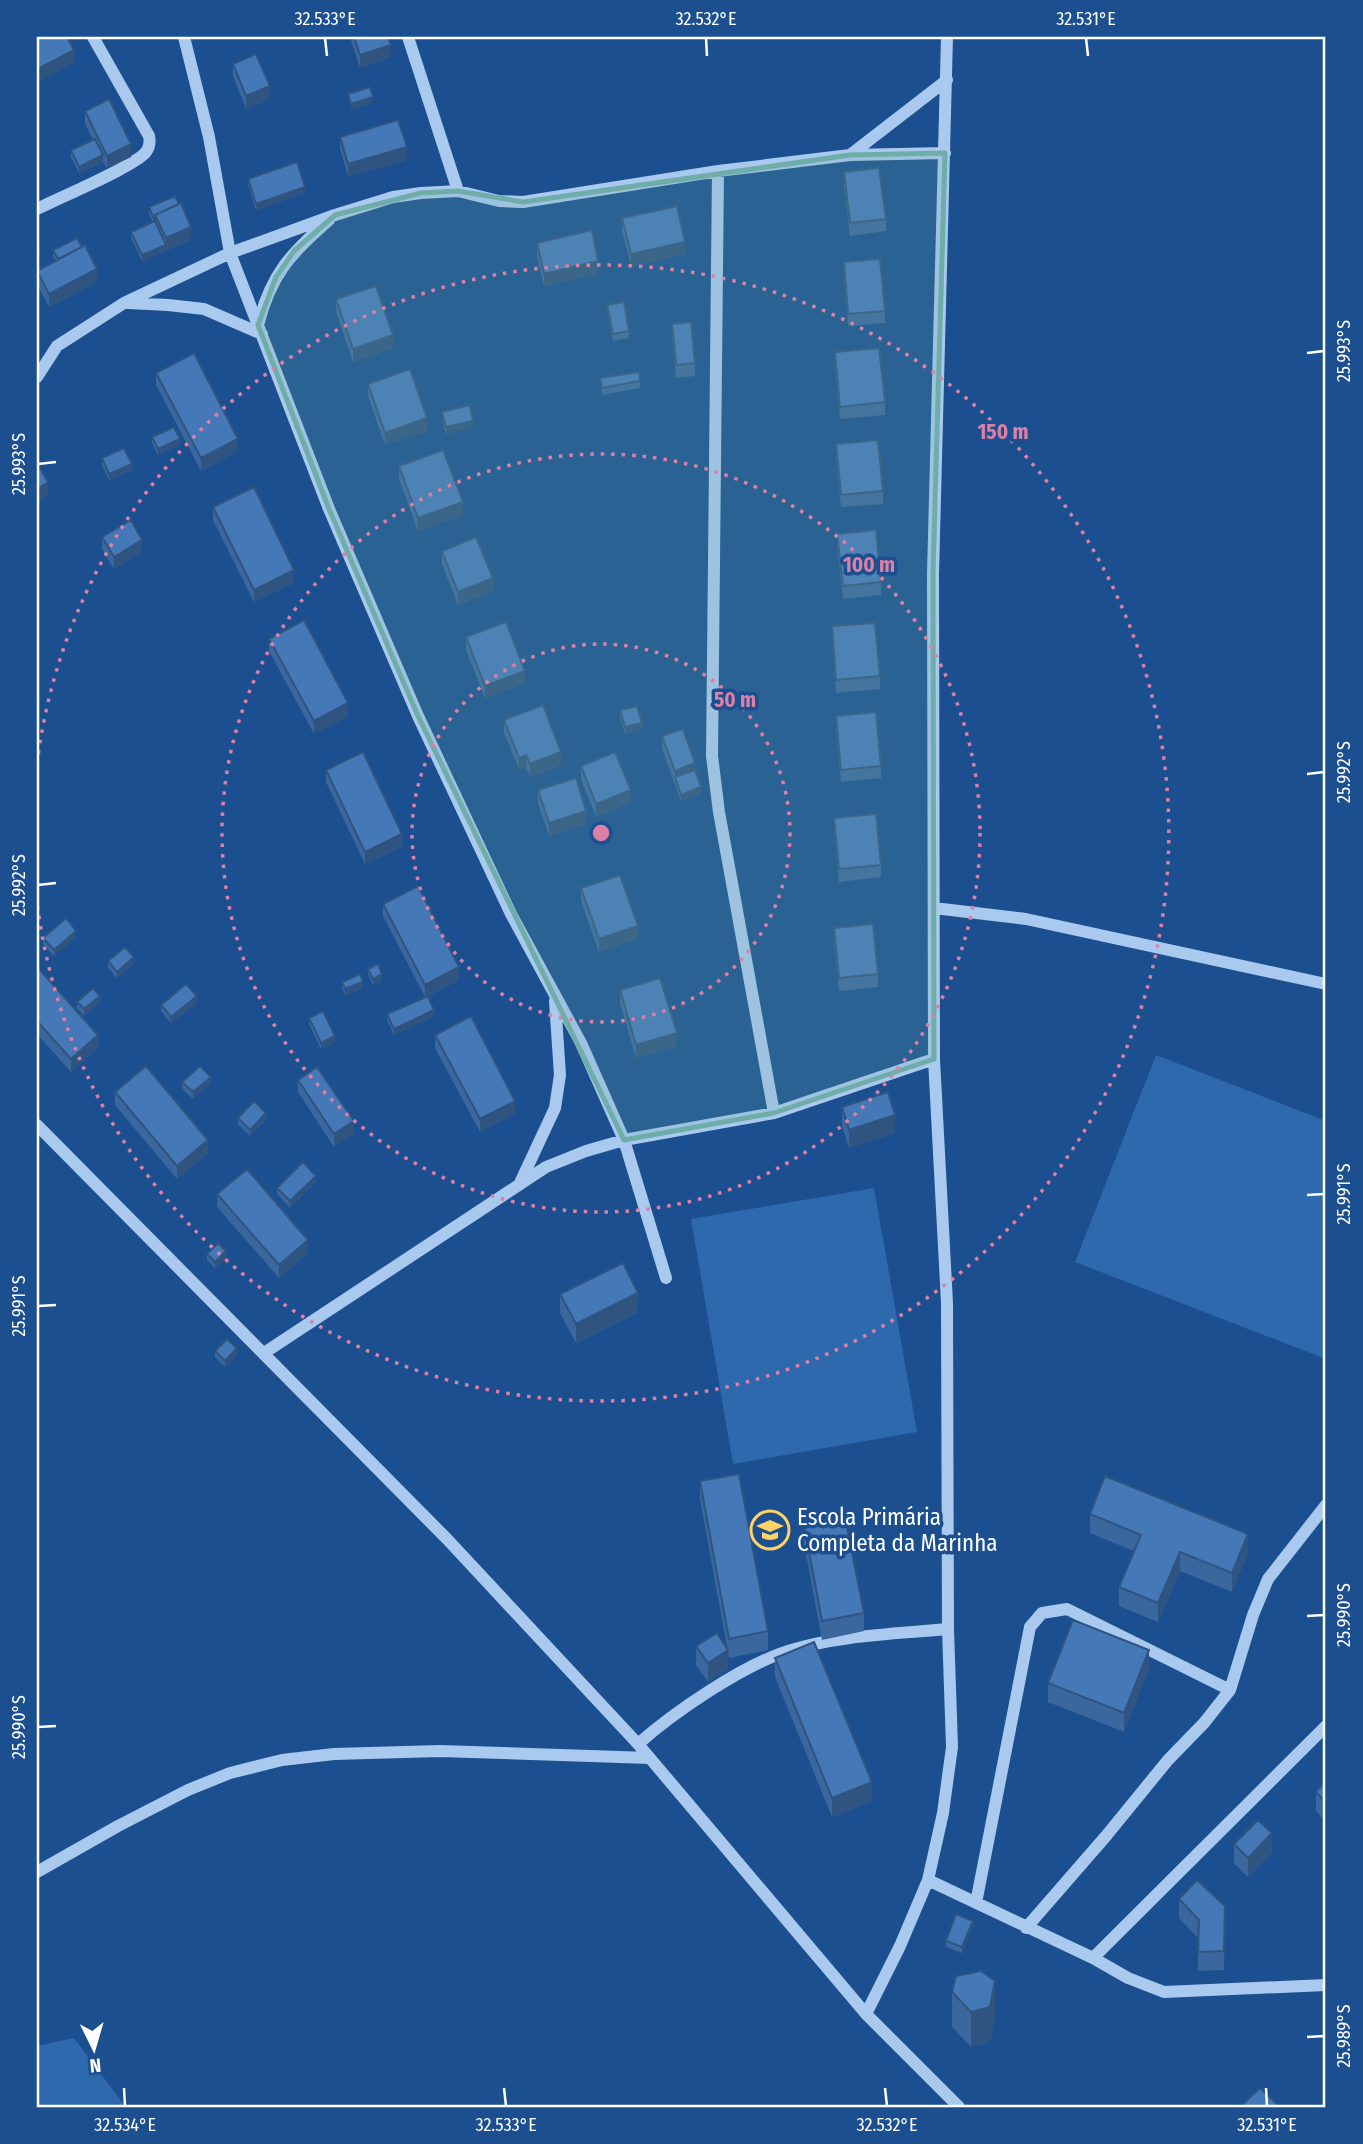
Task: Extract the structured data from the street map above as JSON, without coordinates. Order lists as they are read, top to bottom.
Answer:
{
  "places": {
    "school or university": ["Escola Primária Completa da Marinha"]
  },
  "north": "bottom",
  "coordinates": [
    "32.533°E",
    "32.532°E",
    "32.531°E",
    "25.993°S",
    "25.992°S",
    "25.991°S",
    "25.990°S",
    "25.989°S",
    "32.534°E"
  ],
  "rings": ["150 m", "100 m", "50 m"]
}
